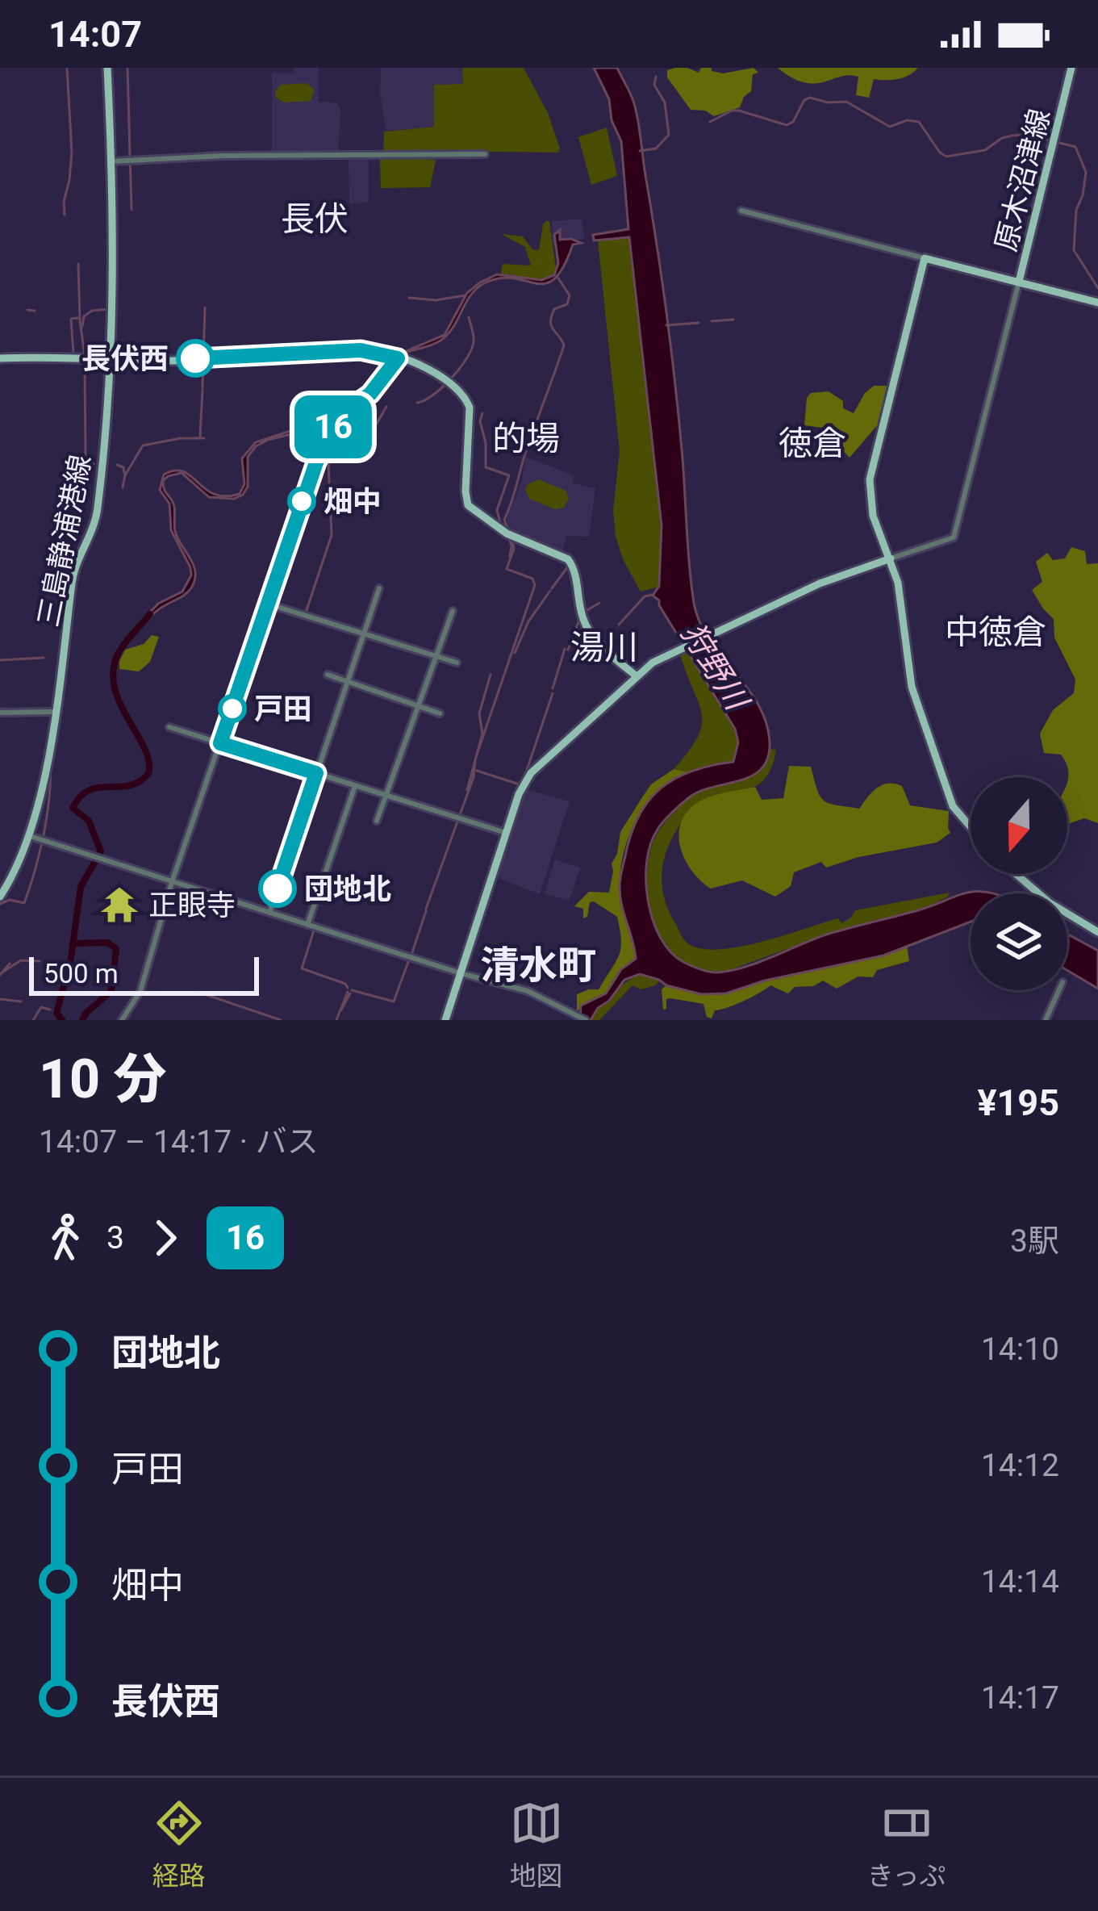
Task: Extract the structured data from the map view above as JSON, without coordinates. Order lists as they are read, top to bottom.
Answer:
{
  "streets": {
    "main road": ["原木沼津線", "三島静浦港線"]
  },
  "districts": [
    "長伏",
    "的場",
    "徳倉",
    "中徳倉",
    "湯川",
    "清水町"
  ],
  "water": ["狩野川"],
  "places": {
    "other": [
      "長伏西",
      "畑中",
      "戸田",
      "団地北"
    ],
    "temple": ["正眼寺"]
  },
  "lines": ["bus line 16"],
  "scale_bar": "500 m",
  "north": "bottom",
  "page": {
    "status": "14:07",
    "on_map": "16",
    "scale": "500 m",
    "heading": ["10 分", "14:07 – 14:17 · バス", "¥195"],
    "legs": ["3", "16", "3駅"],
    "list": [
      {
        "name": "団地北",
        "value": "14:10"
      },
      {
        "name": "戸田",
        "value": "14:12"
      },
      {
        "name": "畑中",
        "value": "14:14"
      },
      {
        "name": "長伏西",
        "value": "14:17"
      }
    ],
    "tabs": ["経路", "地図", "きっぷ"]
  }
}
